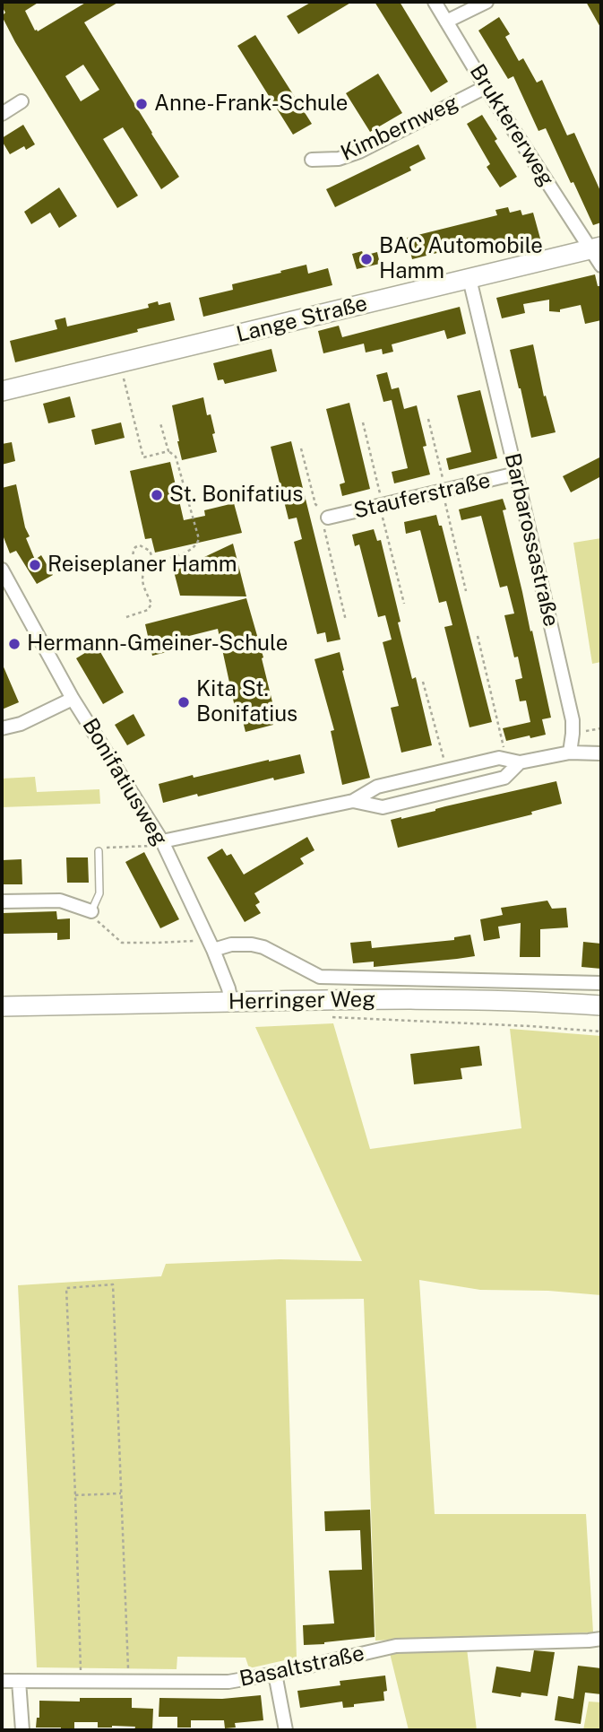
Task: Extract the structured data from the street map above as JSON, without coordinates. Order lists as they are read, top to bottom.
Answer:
{
  "streets": {
    "street": [
      "Bruktererweg",
      "Kimbernweg",
      "Lange Straße",
      "Stauferstraße",
      "Barbarossastraße",
      "Bonifatiusweg",
      "Herringer Weg",
      "Basaltstraße"
    ]
  },
  "crossings": [
    ["Bruktererweg", "Kimbernweg"],
    ["Bruktererweg", "Lange Straße"],
    ["Lange Straße", "Barbarossastraße"],
    ["Stauferstraße", "Barbarossastraße"],
    ["Bonifatiusweg", "Herringer Weg"]
  ],
  "places": [
    "Anne-Frank-Schule",
    "BAC Automobile Hamm",
    "St. Bonifatius",
    "Reiseplaner Hamm",
    "Hermann-Gmeiner-Schule",
    "Kita St. Bonifatius"
  ]
}
